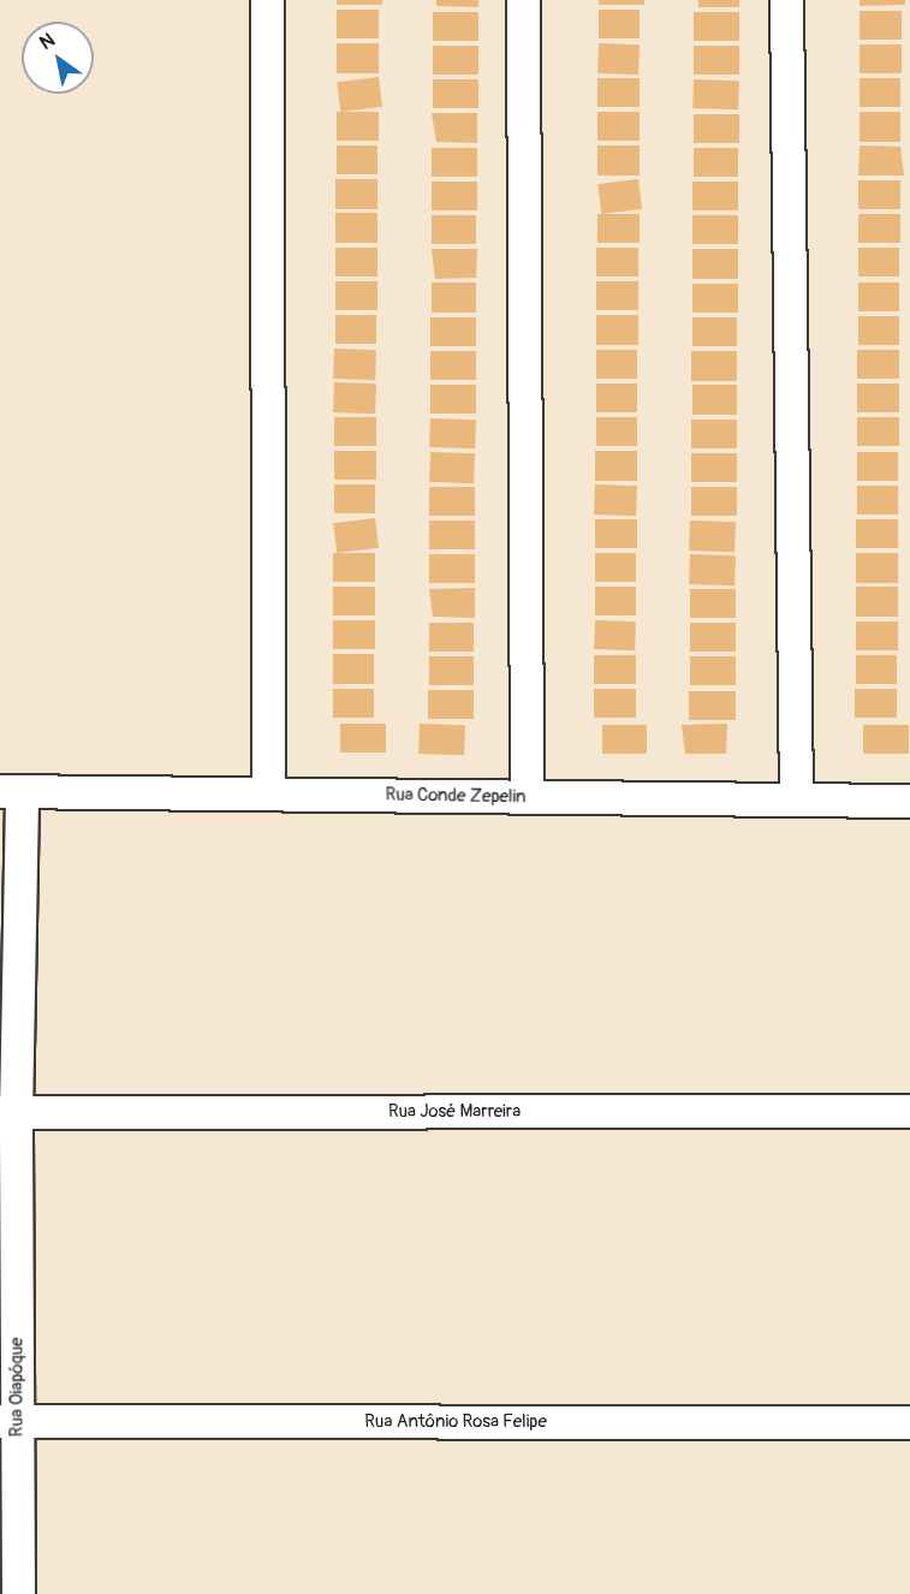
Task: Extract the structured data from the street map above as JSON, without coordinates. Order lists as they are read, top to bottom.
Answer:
{
  "streets": {
    "street": [
      "Rua Conde Zepelin",
      "Rua José Marreira",
      "Rua Oiapóque",
      "Rua Antônio Rosa Felipe"
    ]
  },
  "crossings": [
    ["Rua Conde Zepelin", "Rua Oiapóque"],
    ["Rua José Marreira", "Rua Oiapóque"],
    ["Rua Oiapóque", "Rua Antônio Rosa Felipe"]
  ],
  "north": "top left"
}
